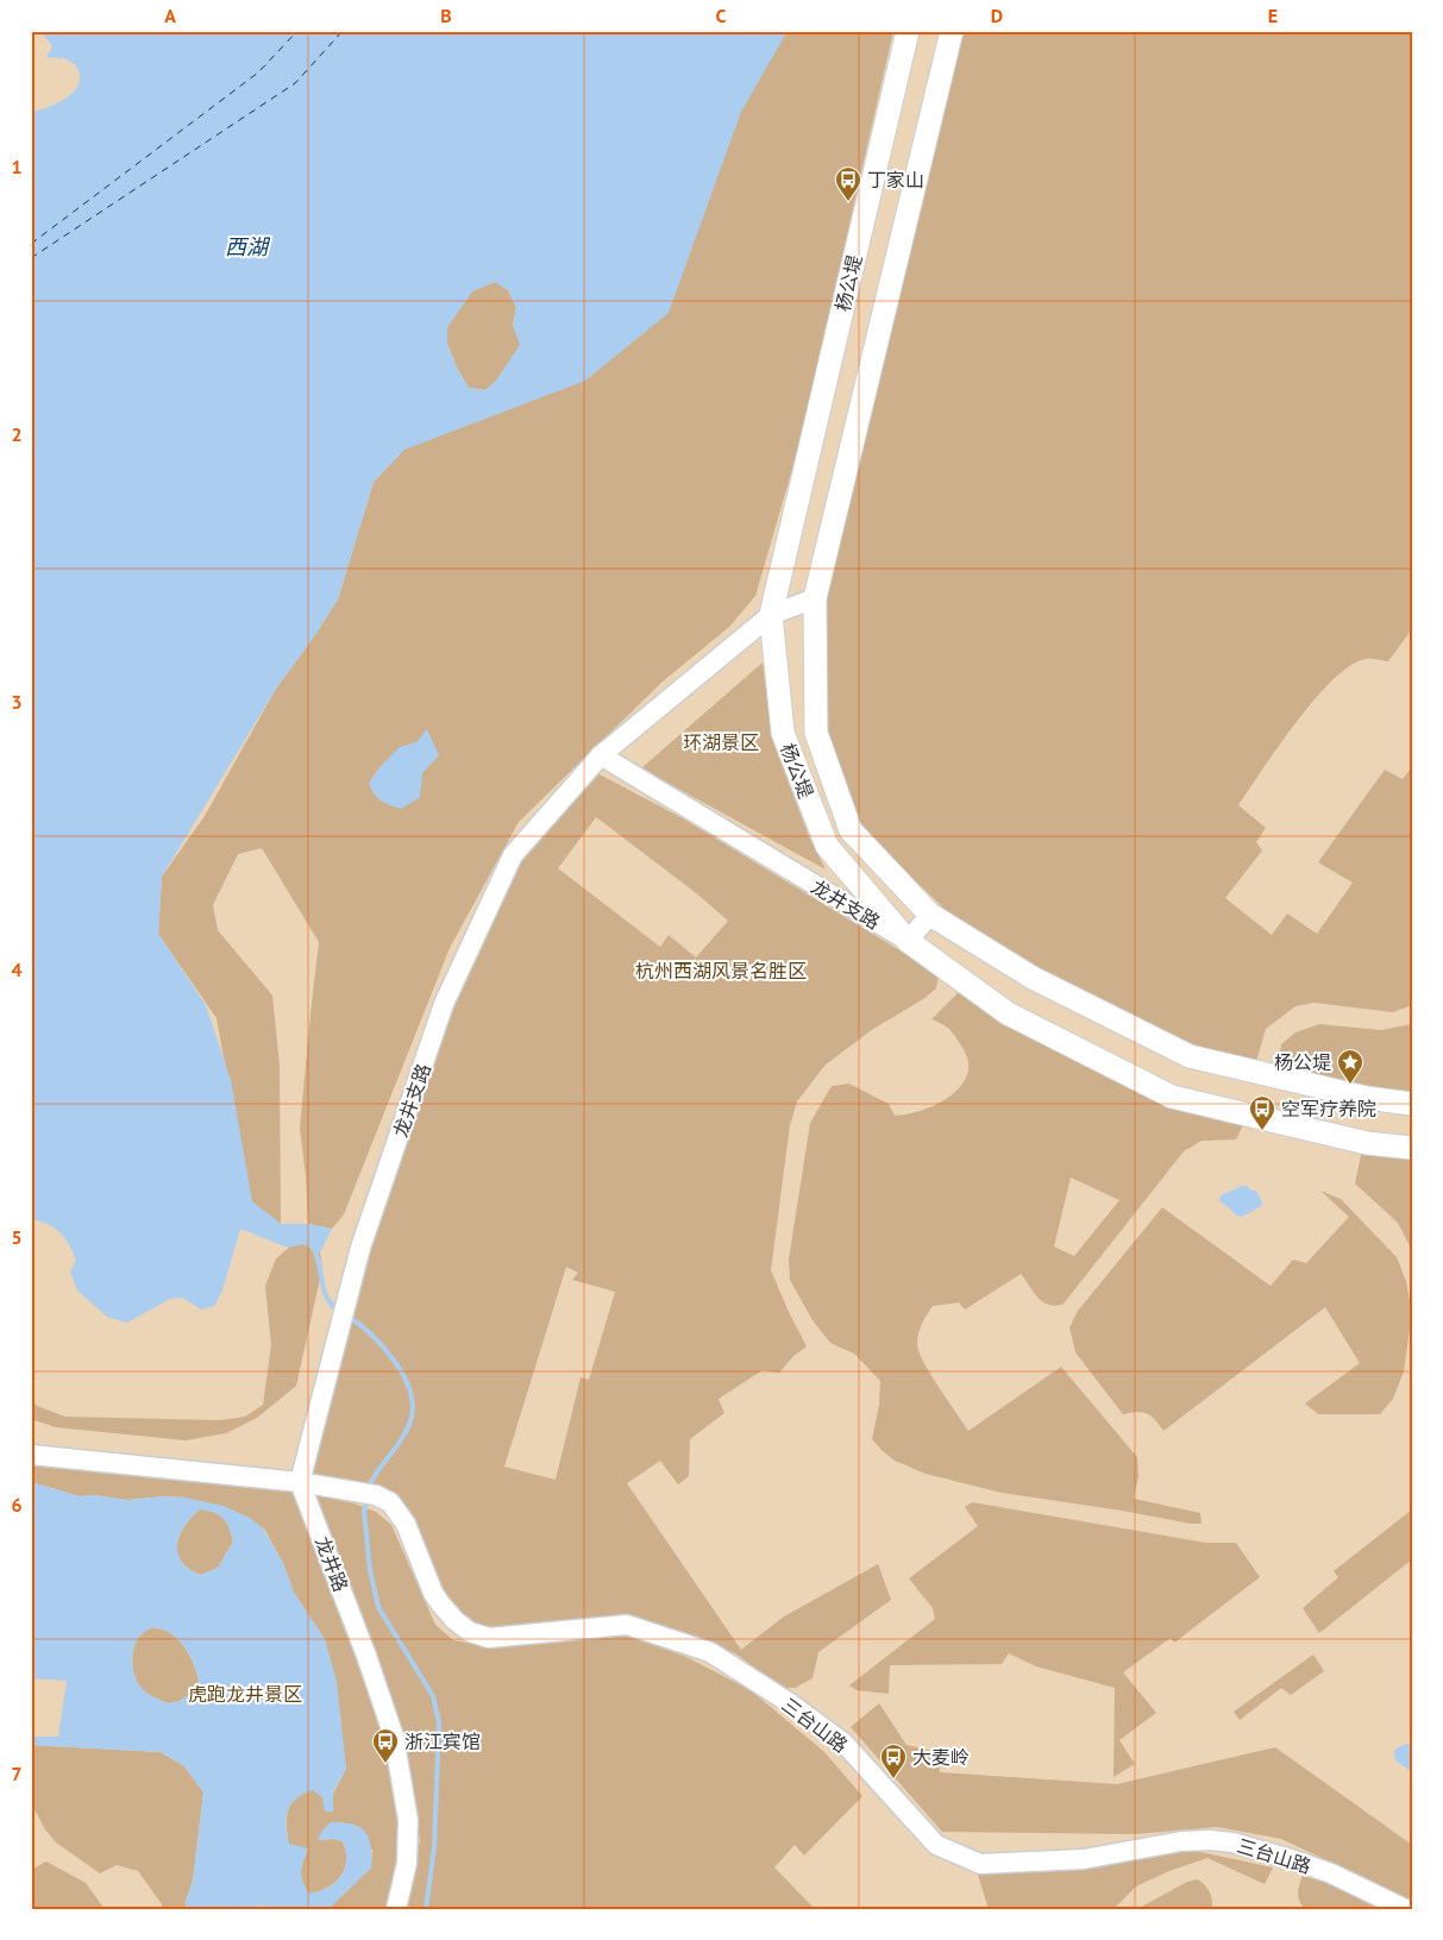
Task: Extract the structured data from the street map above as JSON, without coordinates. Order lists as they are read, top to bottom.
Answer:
{
  "streets": {
    "main road": ["杨公堤"],
    "street": ["龙井支路", "龙井路", "三台山路"]
  },
  "crossings": [
    ["杨公堤", "龙井支路"],
    ["龙井支路", "龙井路"],
    ["龙井支路", "三台山路"],
    ["龙井路", "三台山路"]
  ],
  "water": ["西湖"],
  "parks": ["环湖景区", "杭州西湖风景名胜区", "虎跑龙井景区"],
  "places": {
    "bus stop": [
      "丁家山",
      "空军疗养院",
      "浙江宾馆",
      "大麦岭"
    ],
    "place": ["杨公堤"]
  },
  "grid": {
    "columns": [
      "A",
      "B",
      "C",
      "D",
      "E"
    ],
    "rows": [
      "1",
      "2",
      "3",
      "4",
      "5",
      "6",
      "7"
    ]
  }
}
